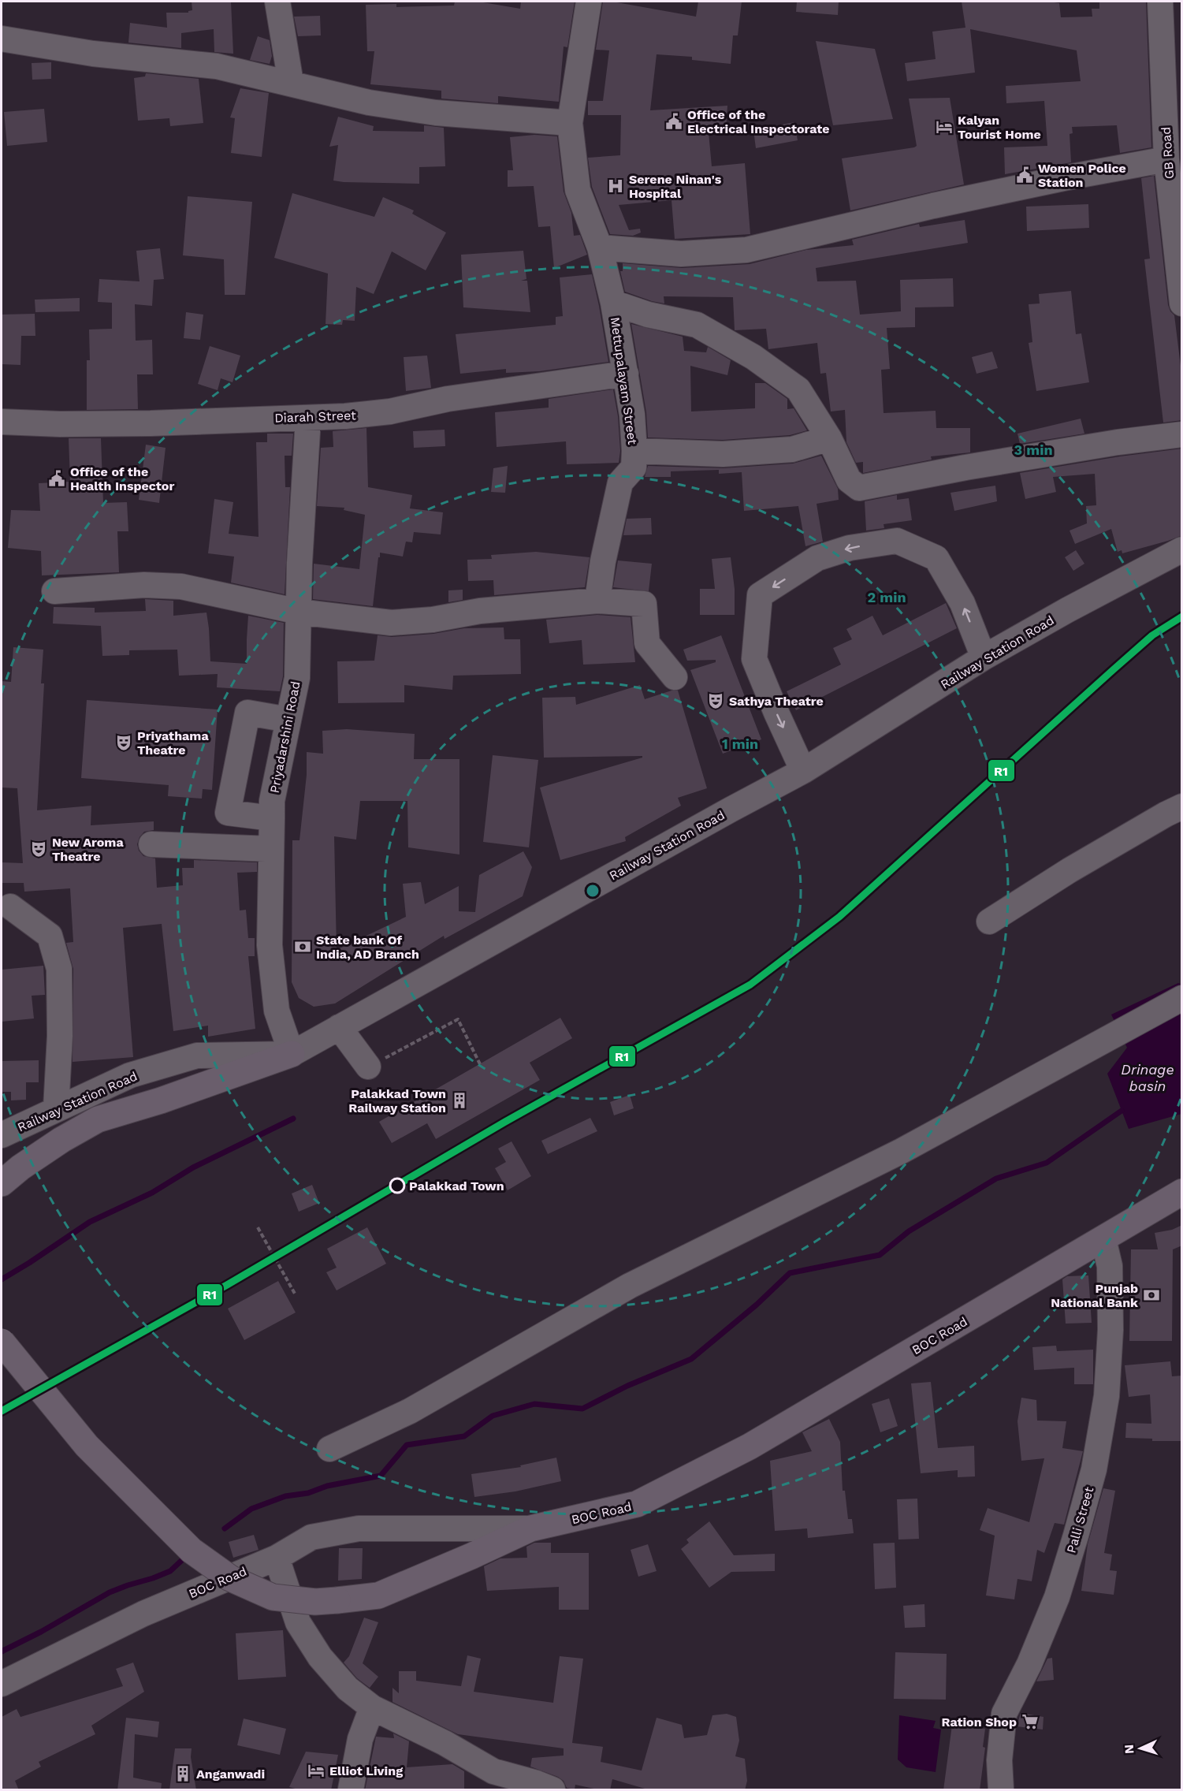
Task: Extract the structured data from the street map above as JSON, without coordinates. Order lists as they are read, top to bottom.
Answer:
{
  "streets": {
    "main road": ["BOC Road"],
    "street": [
      "GB Road",
      "Mettupalayam Street",
      "Diarah Street",
      "Railway Station Road",
      "Priyadarshini Road",
      "Palli Street"
    ]
  },
  "crossings": [
    ["Mettupalayam Street", "Diarah Street"],
    ["Diarah Street", "Priyadarshini Road"],
    ["Railway Station Road", "Priyadarshini Road"],
    ["BOC Road", "Palli Street"]
  ],
  "water": ["Drinage basin"],
  "places": {
    "public building": ["Office of the Electrical Inspectorate", "Women Police Station", "Office of the Health Inspector"],
    "hotel": ["Kalyan Tourist Home", "Elliot Living"],
    "hospital": ["Serene Ninan's Hospital"],
    "theatre": ["Sathya Theatre", "Priyathama Theatre", "New Aroma Theatre"],
    "bank": ["State bank Of India, AD Branch", "Punjab National Bank"],
    "building": ["Palakkad Town Railway Station", "Anganwadi"],
    "other": ["Palakkad Town"],
    "supermarket": ["Ration Shop"]
  },
  "lines": ["transit line R1"],
  "north": "left",
  "rings": ["3 min", "2 min", "1 min"]
}
